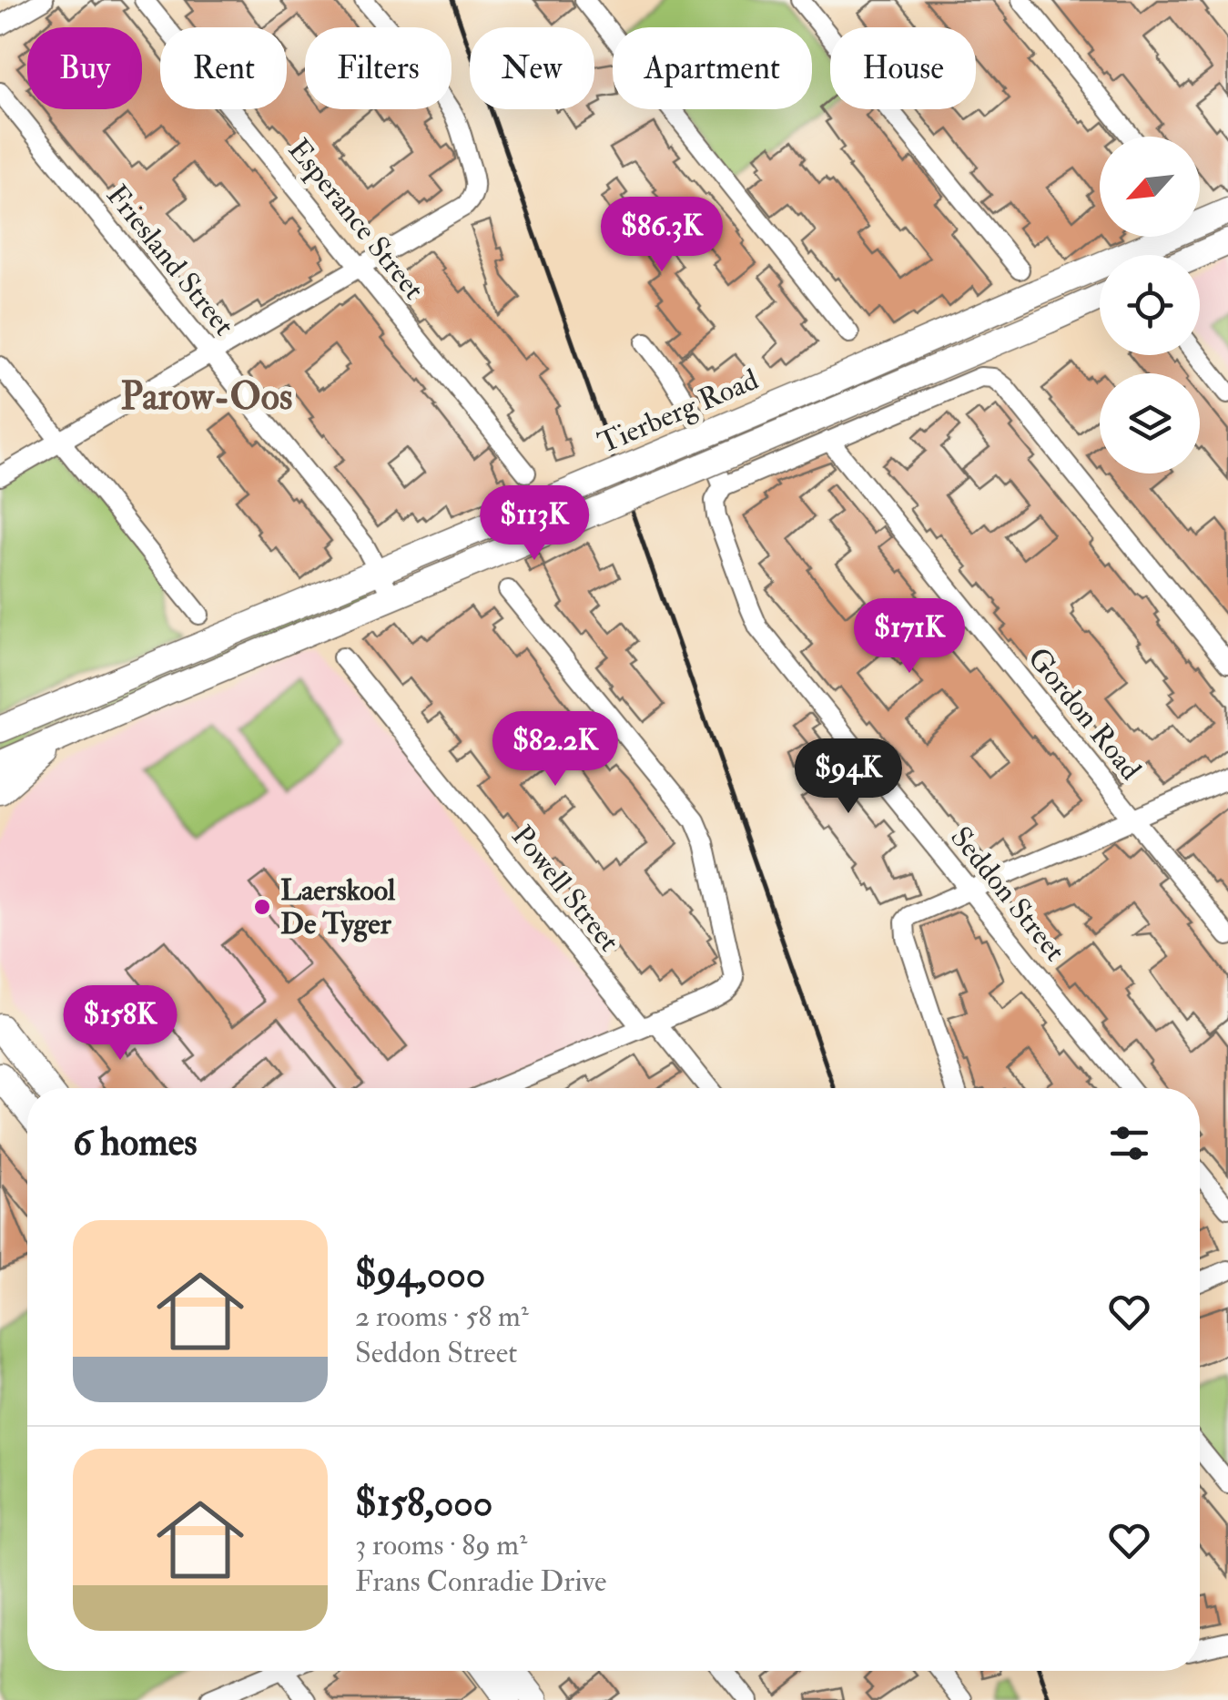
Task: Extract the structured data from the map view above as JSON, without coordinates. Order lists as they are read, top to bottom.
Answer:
{
  "streets": {
    "main road": ["Tierberg Road"],
    "street": [
      "Esperance Street",
      "Friesland Street",
      "Gordon Road",
      "Powell Street",
      "Seddon Street"
    ]
  },
  "crossings": [
    ["Friesland Street", "Tierberg Road"]
  ],
  "districts": ["Parow-Oos"],
  "places": ["Laerskool De Tyger"],
  "north": "bottom left",
  "page": {
    "chip": [
      "Buy",
      "Rent",
      "Filters",
      "New",
      "Apartment",
      "House"
    ],
    "price": [
      "$86.3K",
      "$113K",
      "$171K",
      "$82.2K",
      "$94K",
      "$158K"
    ],
    "heading": "6 homes",
    "list": [
      {
        "name": "$94,000",
        "note": "2 rooms · 58 m² · Seddon Street"
      },
      {
        "name": "$158,000",
        "note": "3 rooms · 89 m² · Frans Conradie Drive"
      }
    ]
  }
}
